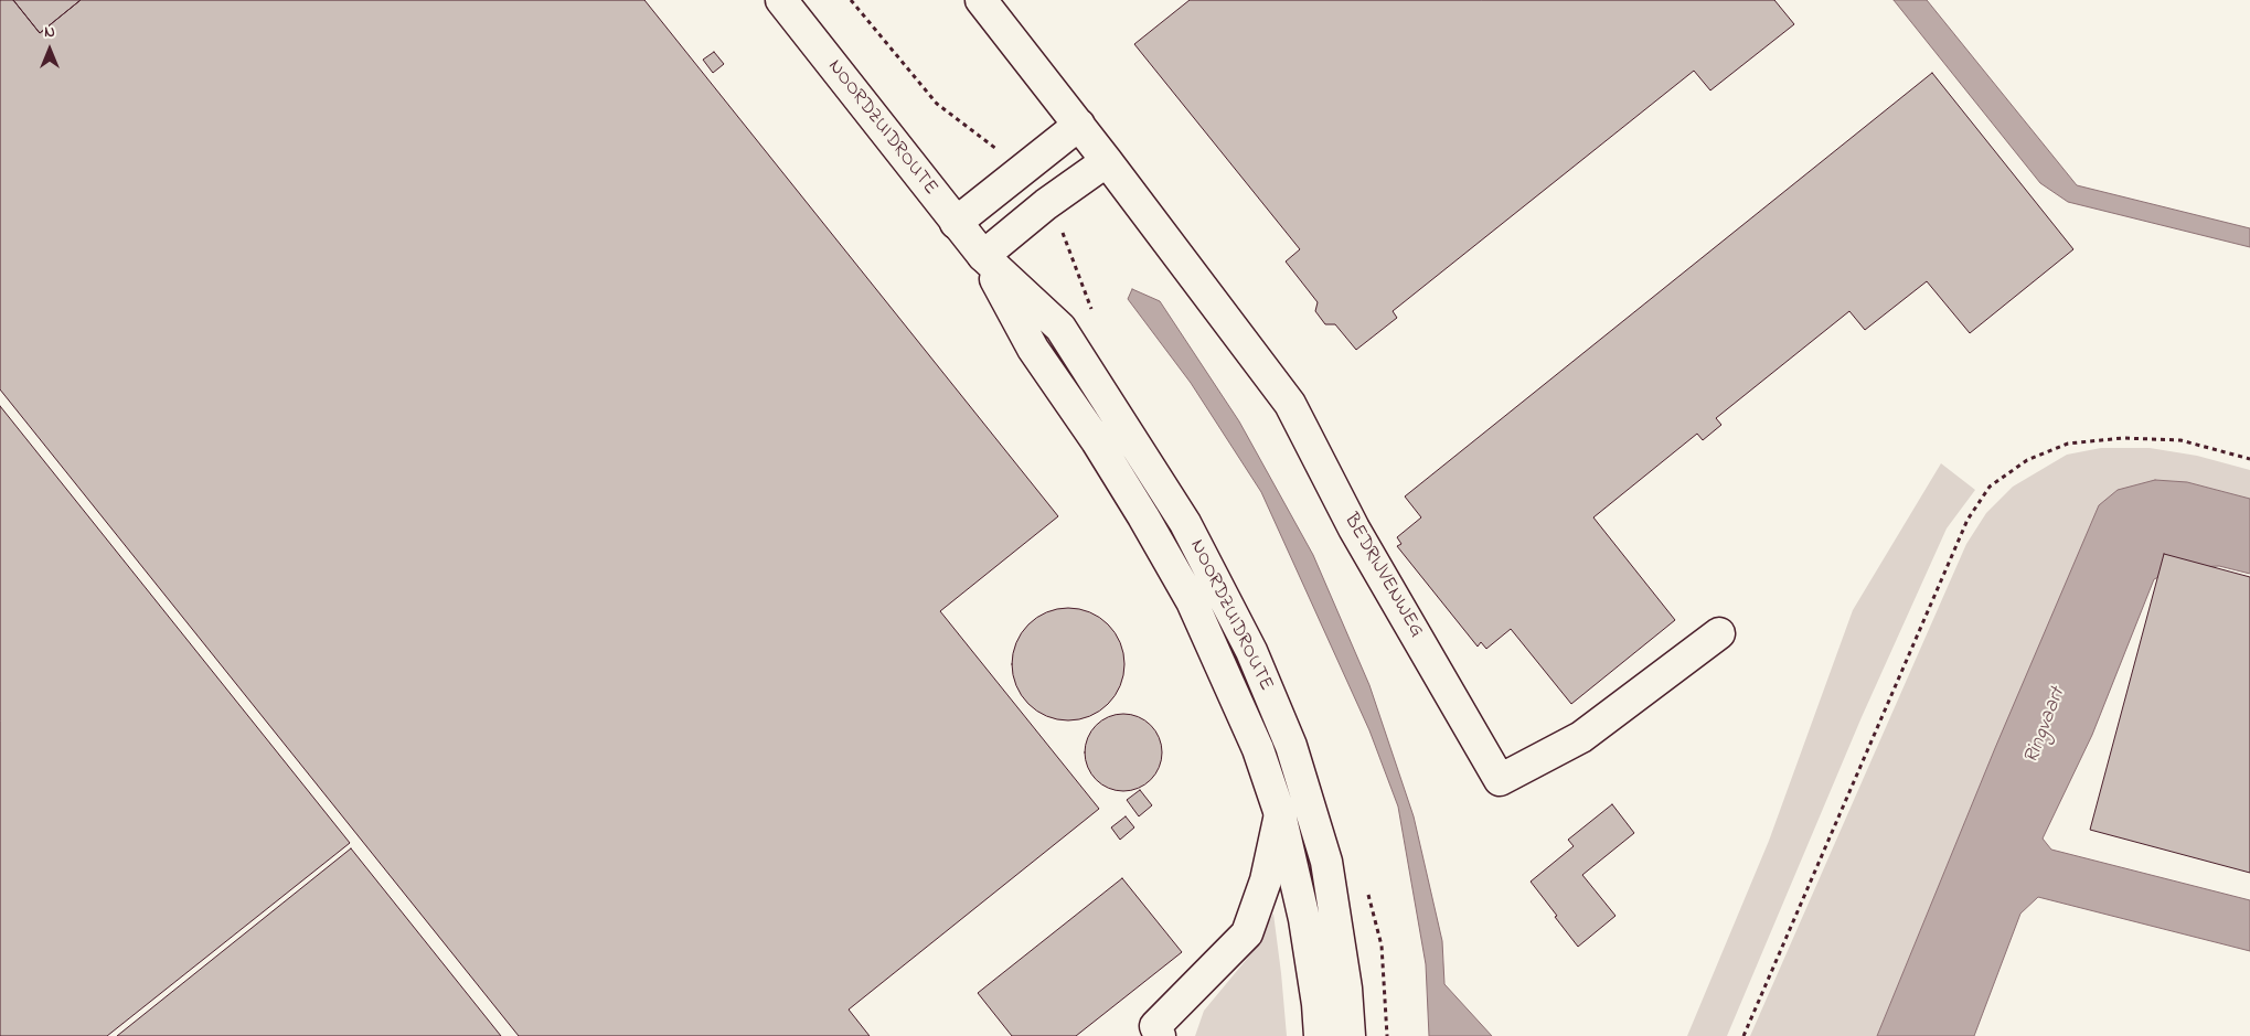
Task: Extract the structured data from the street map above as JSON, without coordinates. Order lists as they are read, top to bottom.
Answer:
{
  "streets": {
    "main road": ["NOORDZUIDROUTE", "BEDRIJVENWEG"]
  },
  "water": ["Ringvaart"],
  "north": "top"
}
